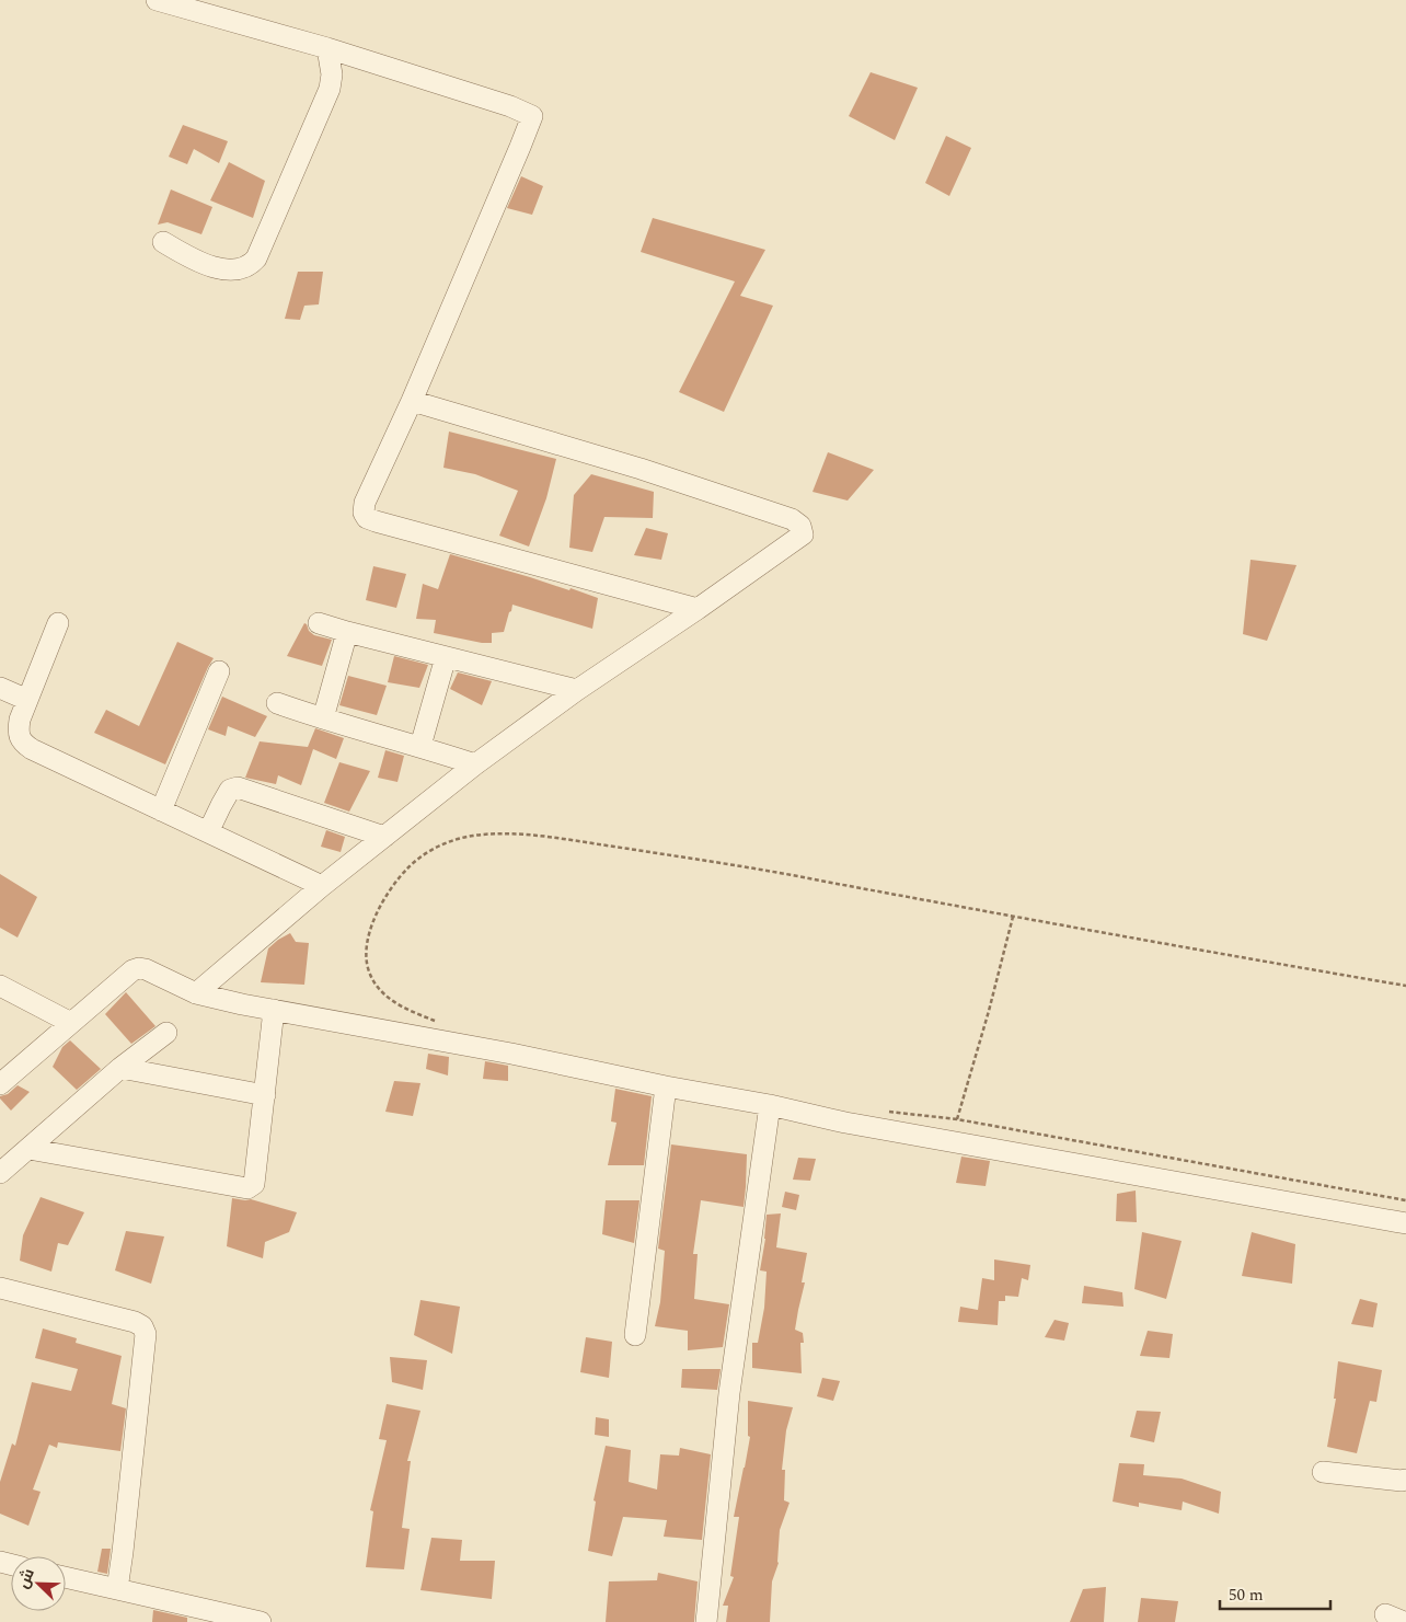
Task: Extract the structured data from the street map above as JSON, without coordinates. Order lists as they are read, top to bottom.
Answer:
{
  "scale_bar": "50 m",
  "north": "top left"
}
